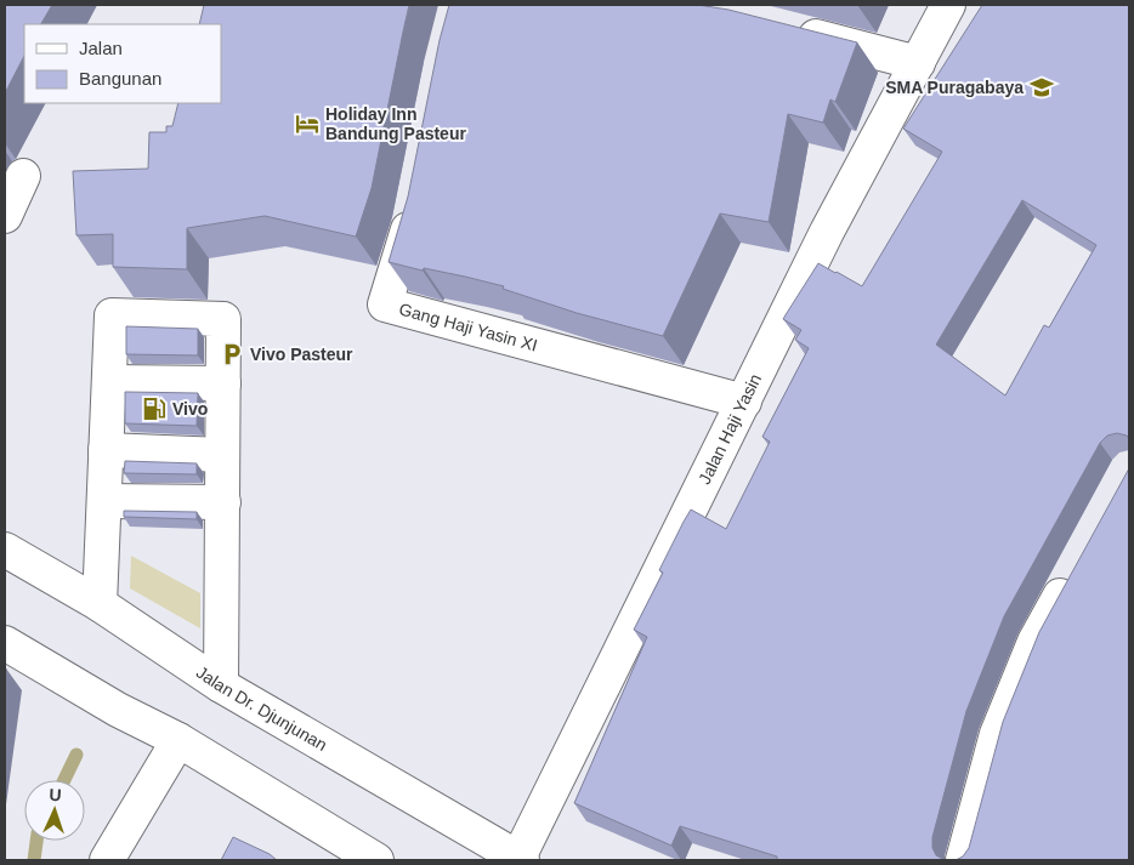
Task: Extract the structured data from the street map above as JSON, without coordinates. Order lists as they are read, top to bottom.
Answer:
{
  "streets": {
    "main road": ["Gang Haji Yasin XI", "Jalan Haji Yasin", "Jalan Dr. Djunjunan"]
  },
  "crossings": [
    ["Gang Haji Yasin XI", "Jalan Haji Yasin"],
    ["Jalan Haji Yasin", "Jalan Dr. Djunjunan"]
  ],
  "places": {
    "school or university": ["SMA Puragabaya"],
    "hotel": ["Holiday Inn Bandung Pasteur"],
    "parking": ["Vivo Pasteur"],
    "fuel station": ["Vivo"]
  },
  "legend": ["Jalan", "Bangunan"],
  "north": "top"
}
